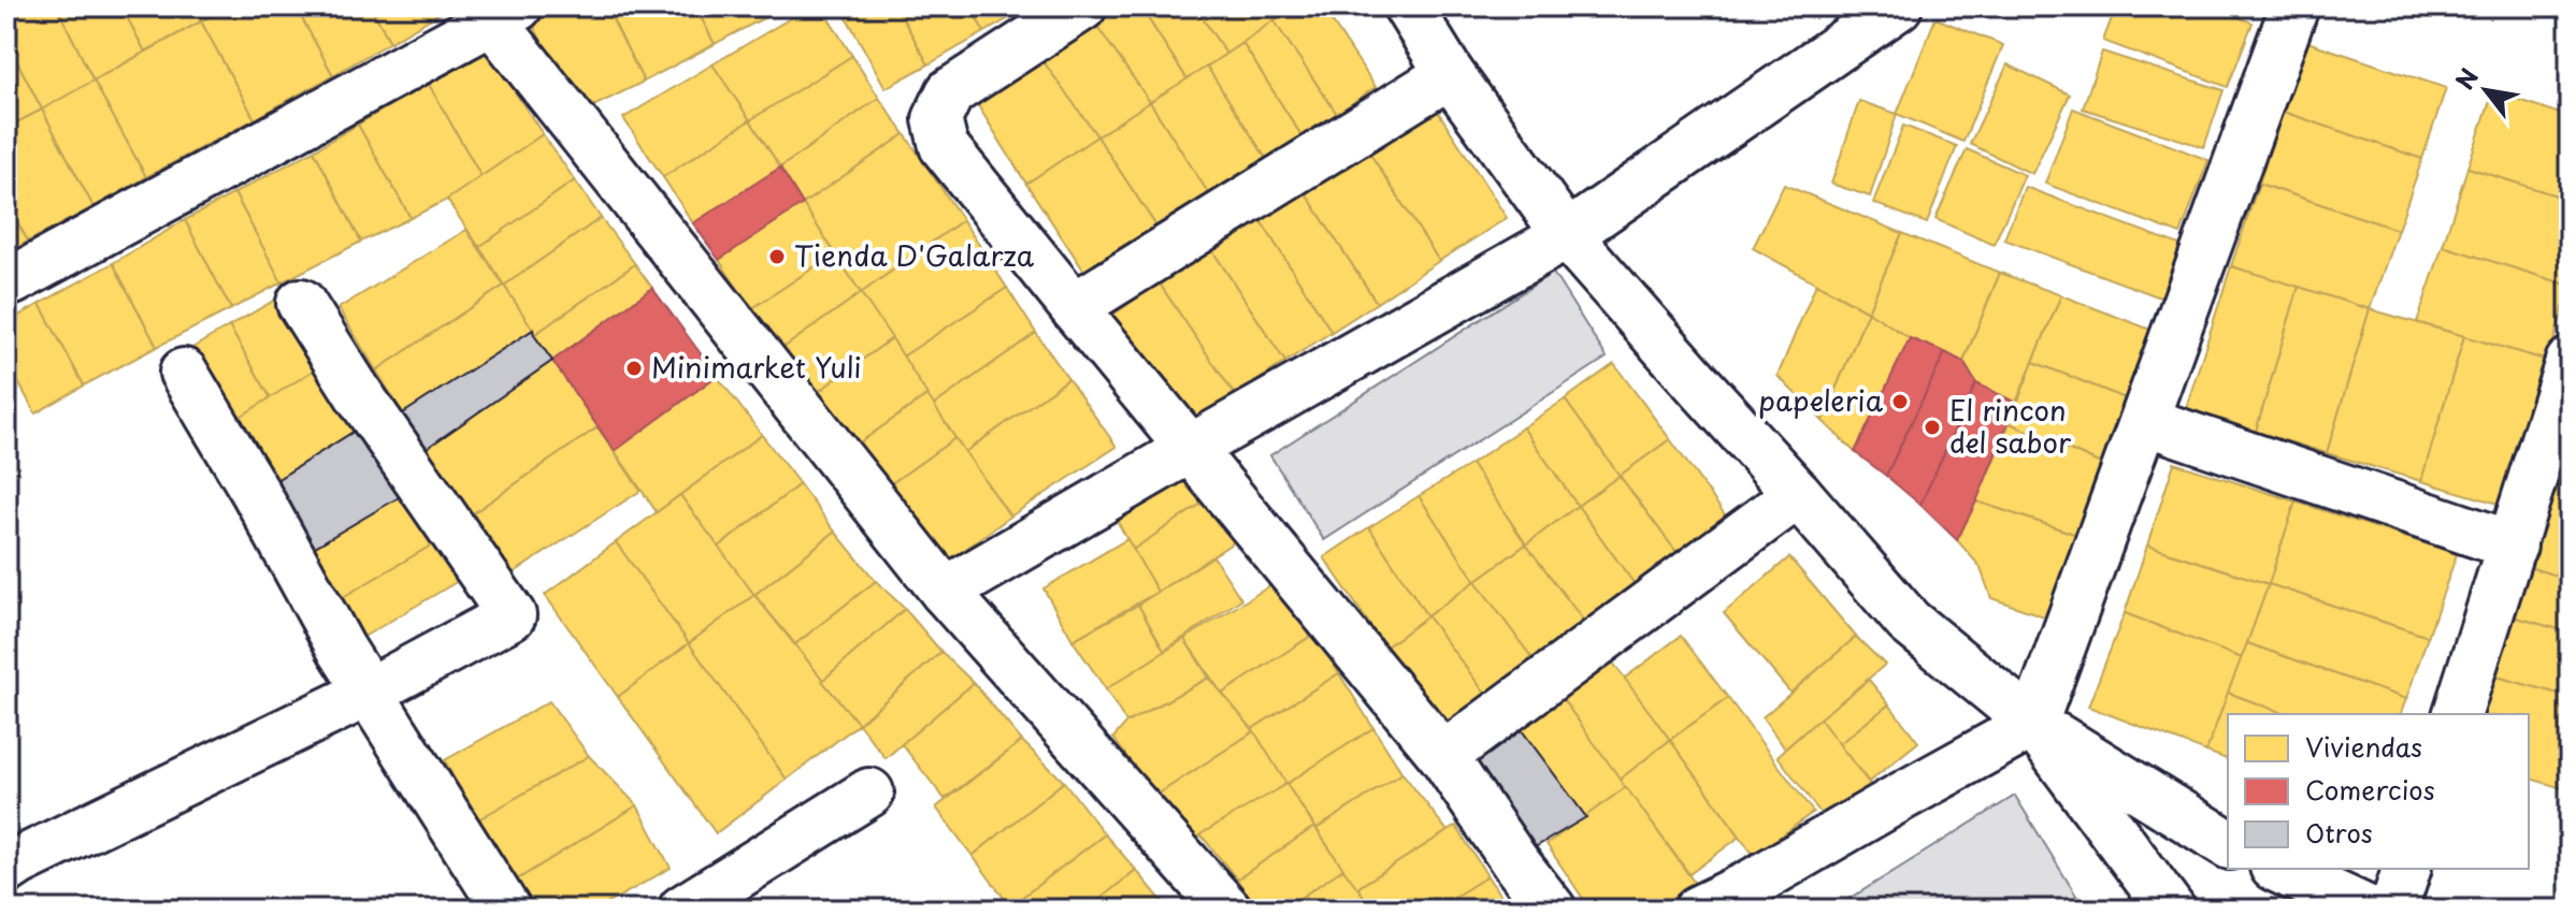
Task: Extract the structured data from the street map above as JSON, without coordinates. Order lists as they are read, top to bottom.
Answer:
{
  "places": [
    "Tienda D'Galarza",
    "Minimarket Yuli",
    "papeleria",
    "El rincon del sabor"
  ],
  "legend": ["Viviendas", "Comercios", "Otros"],
  "north": "top left"
}
